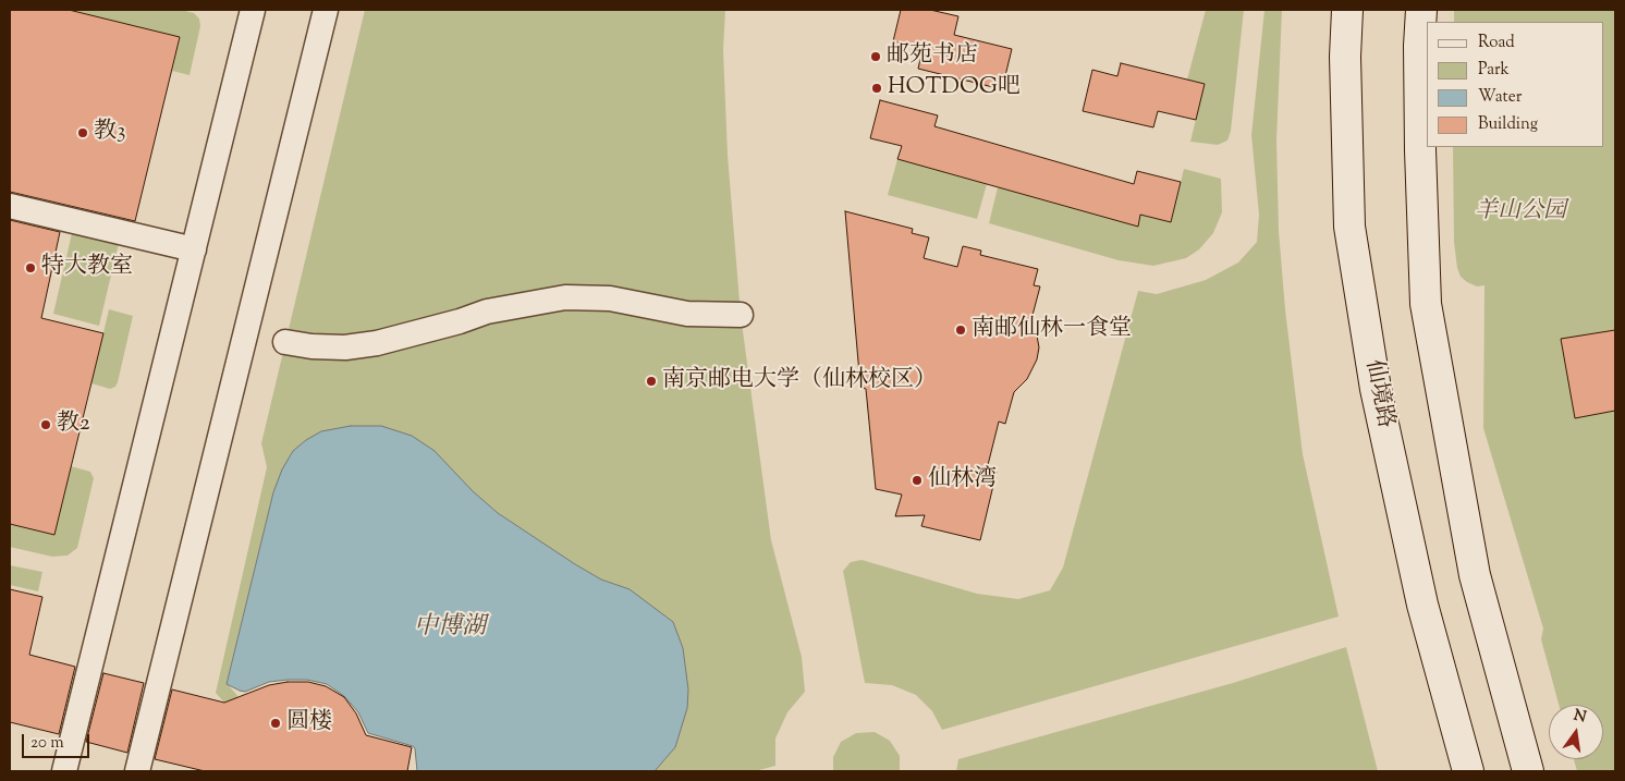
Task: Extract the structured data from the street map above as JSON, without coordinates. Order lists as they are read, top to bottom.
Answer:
{
  "streets": {
    "main road": ["仙境路"]
  },
  "water": ["中博湖"],
  "parks": ["羊山公园"],
  "places": [
    "邮苑书店",
    "HOTDOG吧",
    "教3",
    "特大教室",
    "南邮仙林一食堂",
    "南京邮电大学（仙林校区）",
    "教2",
    "仙林湾",
    "圆楼"
  ],
  "legend": [
    "Road",
    "Park",
    "Water",
    "Building"
  ],
  "scale_bar": "20 m",
  "north": "top"
}
